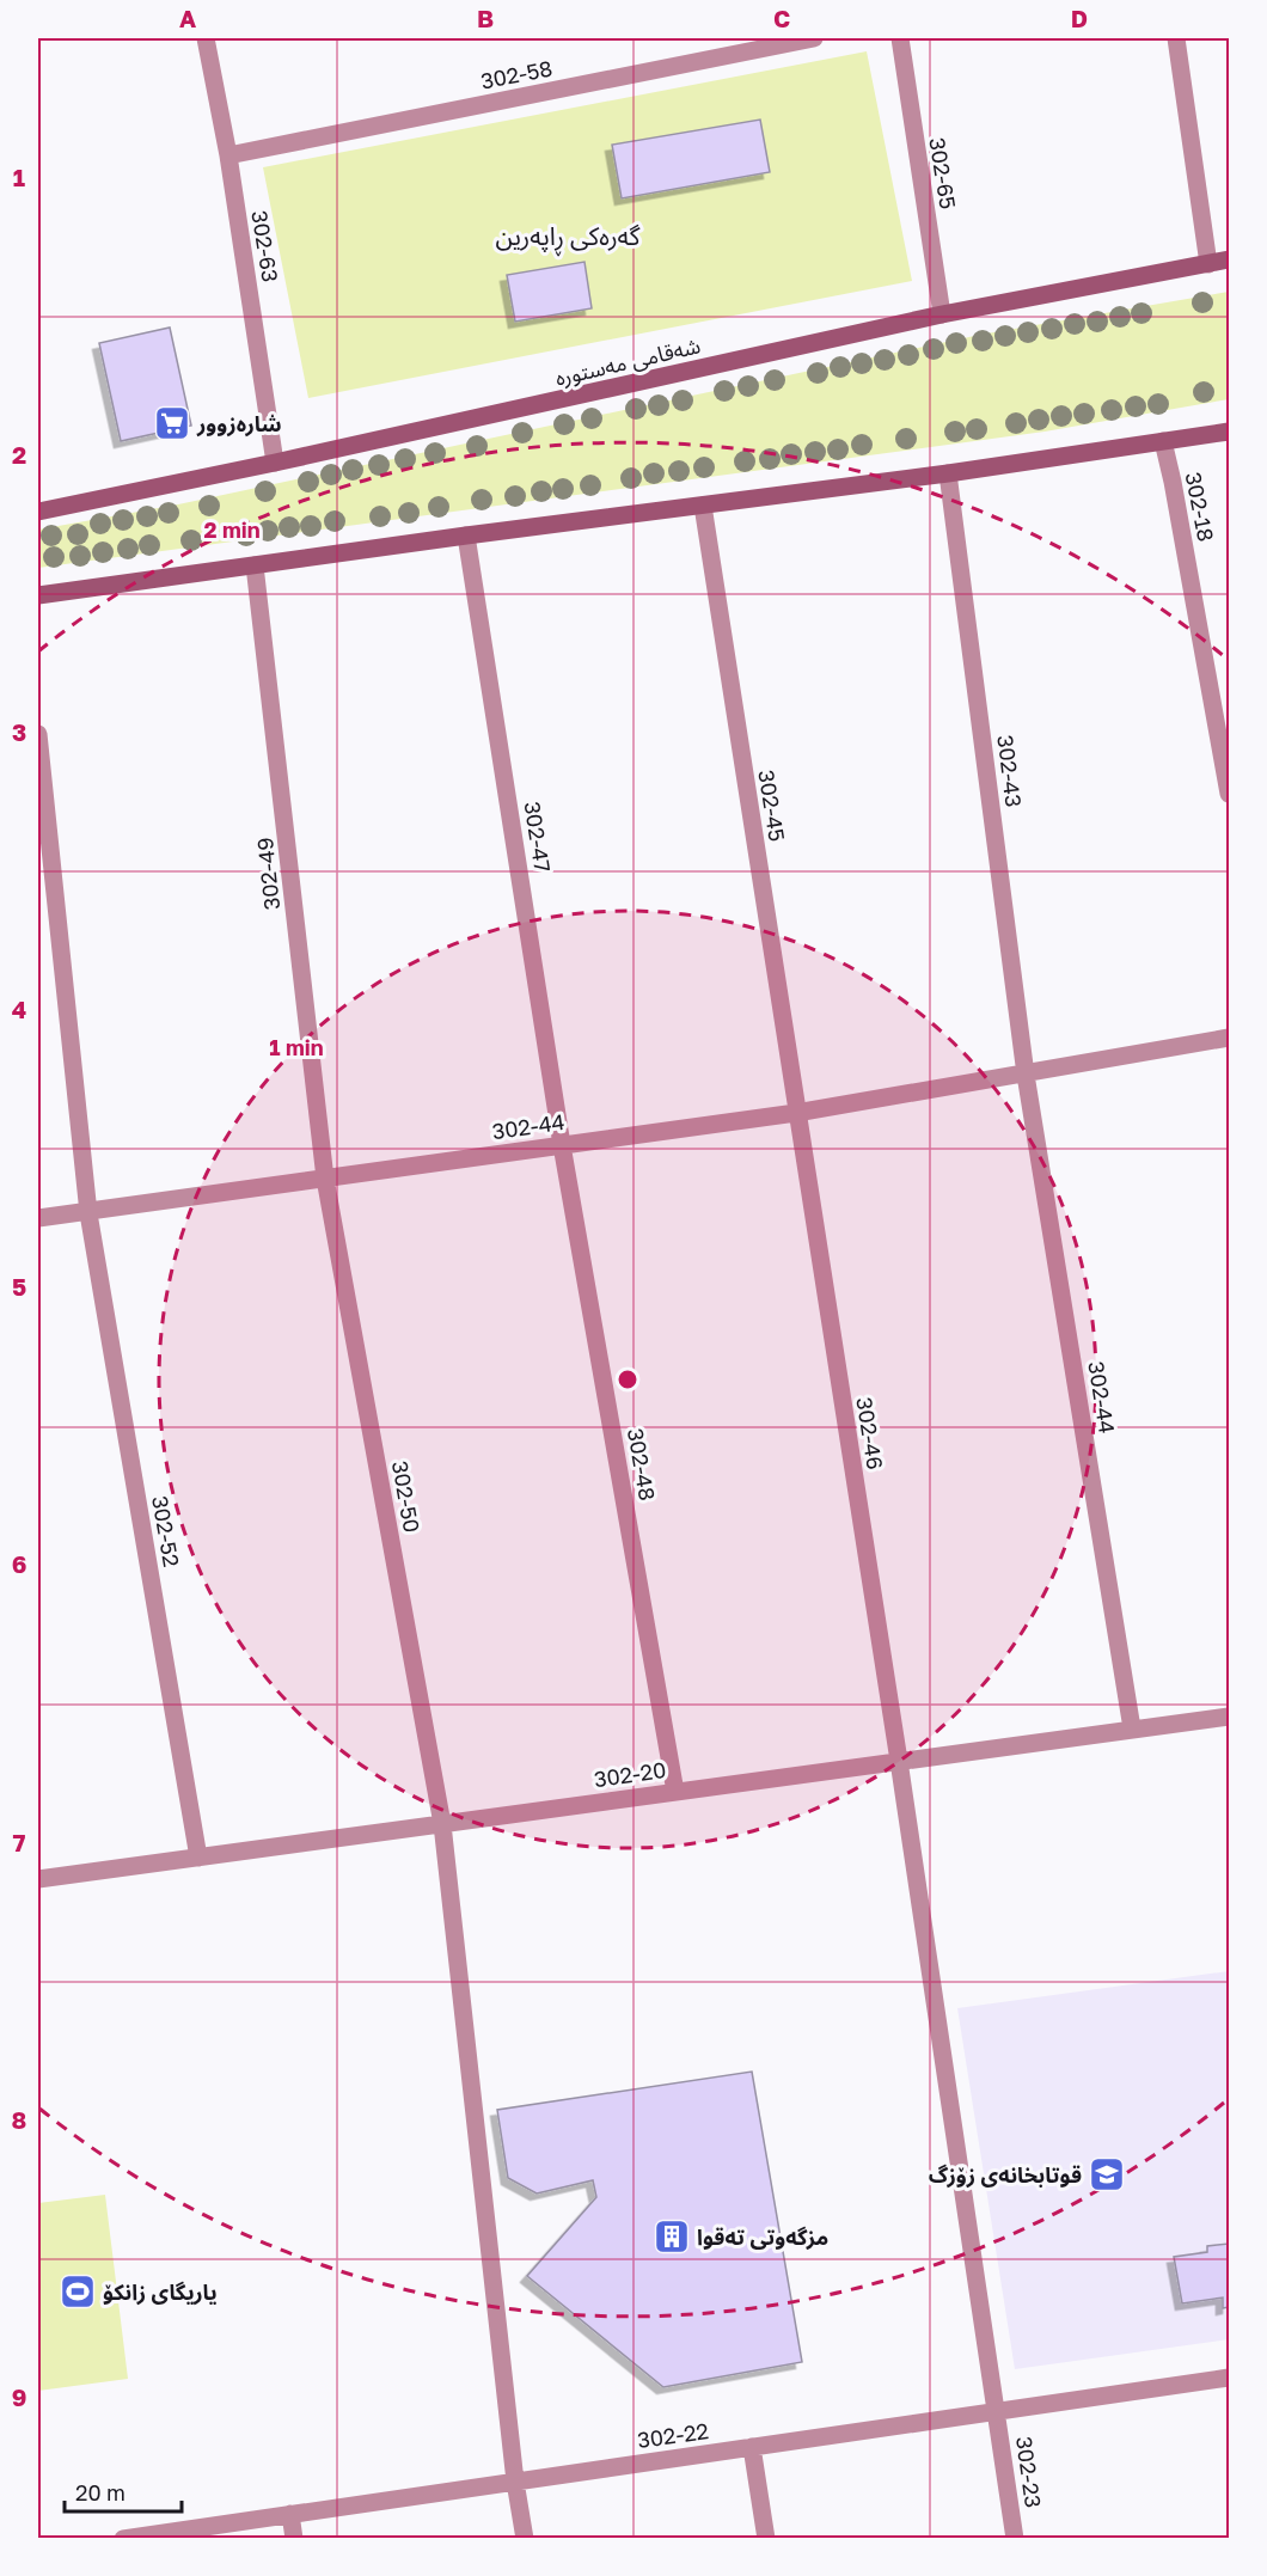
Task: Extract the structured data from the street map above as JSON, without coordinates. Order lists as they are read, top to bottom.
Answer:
{
  "streets": {
    "main road": ["شەقامی مەستورە"],
    "street": [
      "302-58",
      "302-65",
      "302-63",
      "302-18",
      "302-43",
      "302-45",
      "302-47",
      "302-49",
      "302-44",
      "302-46",
      "302-48",
      "302-50",
      "302-52",
      "302-20",
      "302-22",
      "302-23"
    ]
  },
  "crossings": [
    ["302-58", "302-63"],
    ["302-65", "شەقامی مەستورە"],
    ["302-63", "شەقامی مەستورە"],
    ["302-43", "302-44"],
    ["302-45", "302-44"],
    ["302-45", "302-46"],
    ["302-47", "302-44"],
    ["302-47", "302-48"],
    ["302-49", "302-44"],
    ["302-49", "302-50"],
    ["302-44", "302-46"],
    ["302-44", "302-48"],
    ["302-44", "302-50"],
    ["302-44", "302-52"],
    ["302-44", "302-20"],
    ["302-46", "302-20"],
    ["302-46", "302-22"],
    ["302-46", "302-23"],
    ["302-48", "302-20"],
    ["302-50", "302-20"],
    ["302-50", "302-22"],
    ["302-52", "302-20"],
    ["302-22", "302-23"]
  ],
  "districts": ["گەرەکی ڕاپەرین"],
  "places": {
    "supermarket": ["شارەزوور"],
    "school or university": ["قوتابخانه‌ی زۆزگ"],
    "building": ["مزگه‌وتی ته‌قوا"],
    "sports": ["یاریگای زانکۆ"]
  },
  "scale_bar": "20 m",
  "grid": {
    "columns": [
      "A",
      "B",
      "C",
      "D"
    ],
    "rows": [
      "1",
      "2",
      "3",
      "4",
      "5",
      "6",
      "7",
      "8",
      "9"
    ]
  },
  "rings": ["2 min", "1 min"]
}
